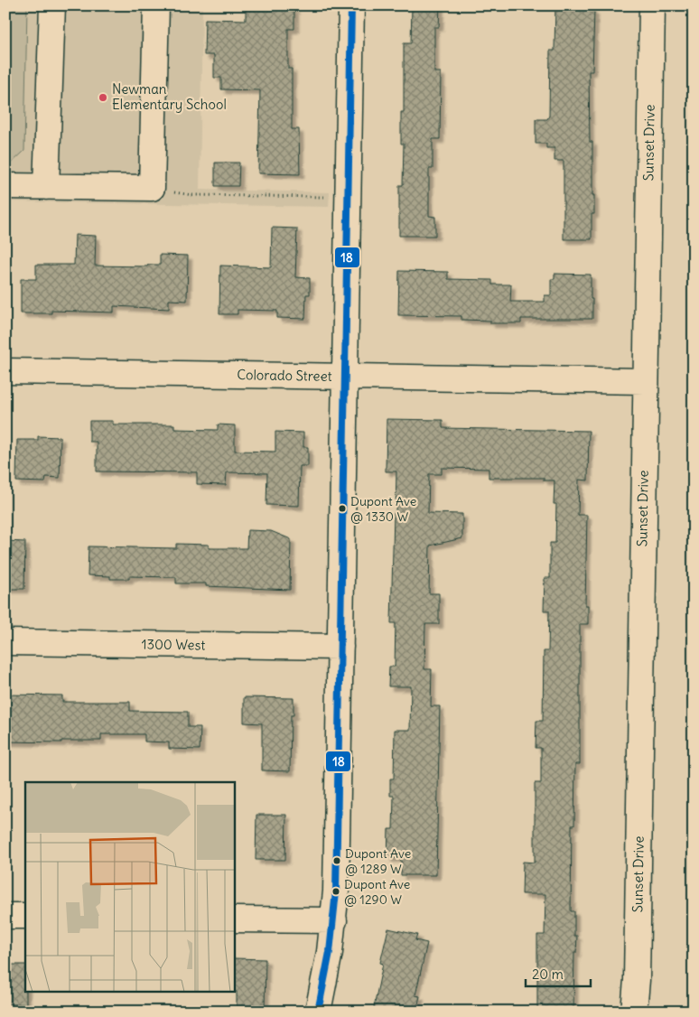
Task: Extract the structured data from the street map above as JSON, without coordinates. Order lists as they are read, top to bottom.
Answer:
{
  "streets": {
    "street": ["Sunset Drive", "Colorado Street", "1300 West"]
  },
  "crossings": [
    ["Sunset Drive", "Colorado Street"]
  ],
  "places": [
    "Newman Elementary School",
    "Dupont Ave @ 1330 W",
    "Dupont Ave @ 1289 W",
    "Dupont Ave @ 1290 W"
  ],
  "lines": ["transit line 18"],
  "scale_bar": "20 m"
}
